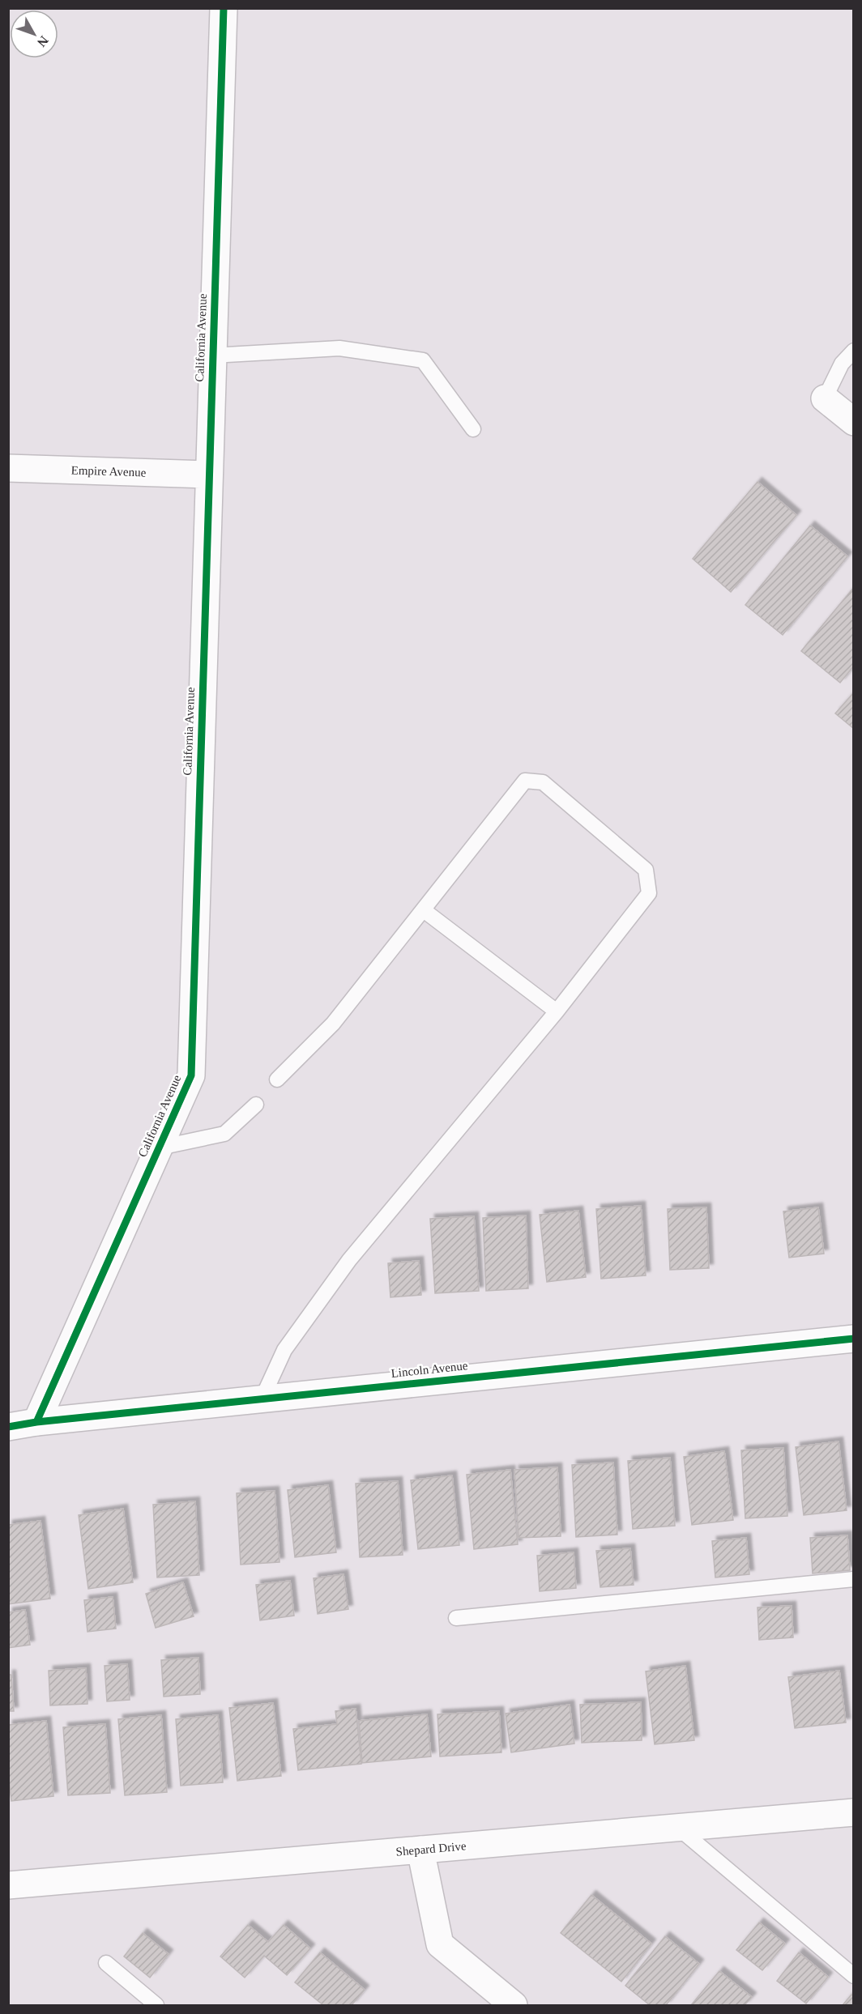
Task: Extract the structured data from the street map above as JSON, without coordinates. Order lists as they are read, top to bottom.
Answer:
{
  "streets": {
    "street": [
      "California Avenue",
      "Empire Avenue",
      "Lincoln Avenue",
      "Shepard Drive"
    ]
  },
  "crossings": [
    ["California Avenue", "Empire Avenue"],
    ["California Avenue", "Lincoln Avenue"]
  ],
  "north": "bottom right"
}
